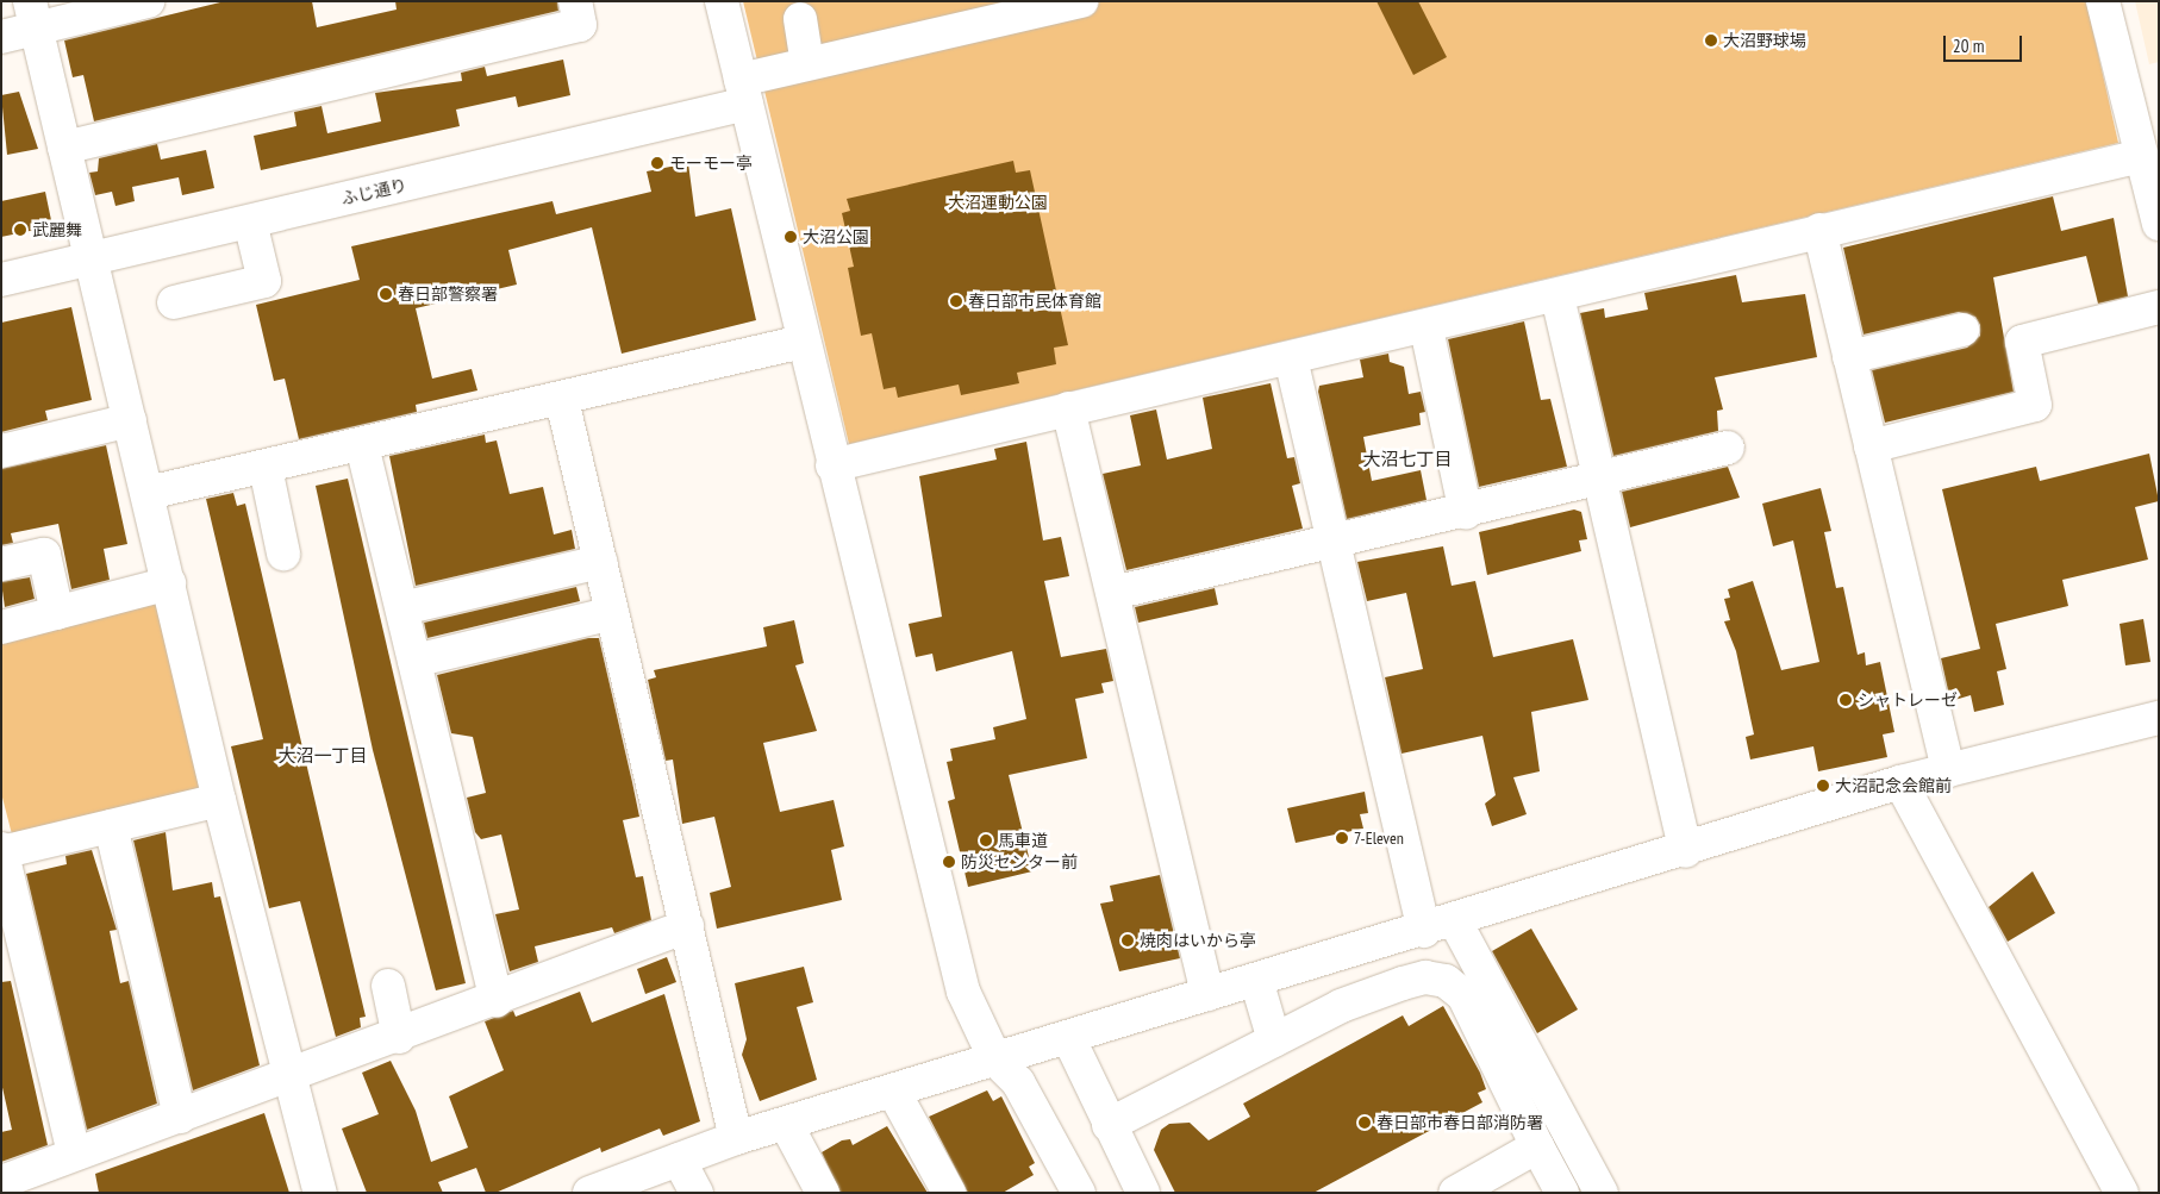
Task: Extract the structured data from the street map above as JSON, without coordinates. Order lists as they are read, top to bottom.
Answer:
{
  "streets": {
    "street": ["ふじ通り"]
  },
  "districts": ["大沼七丁目", "大沼一丁目"],
  "parks": ["大沼運動公園"],
  "places": [
    "大沼野球場",
    "モーモー亭",
    "武麗舞",
    "大沼公園",
    "春日部警察署",
    "春日部市民体育館",
    "シャトレーゼ",
    "大沼記念会館前",
    "7-Eleven",
    "馬車道",
    "防災センター前",
    "焼肉はいから亭",
    "春日部市春日部消防署"
  ],
  "scale_bar": "20 m"
}
